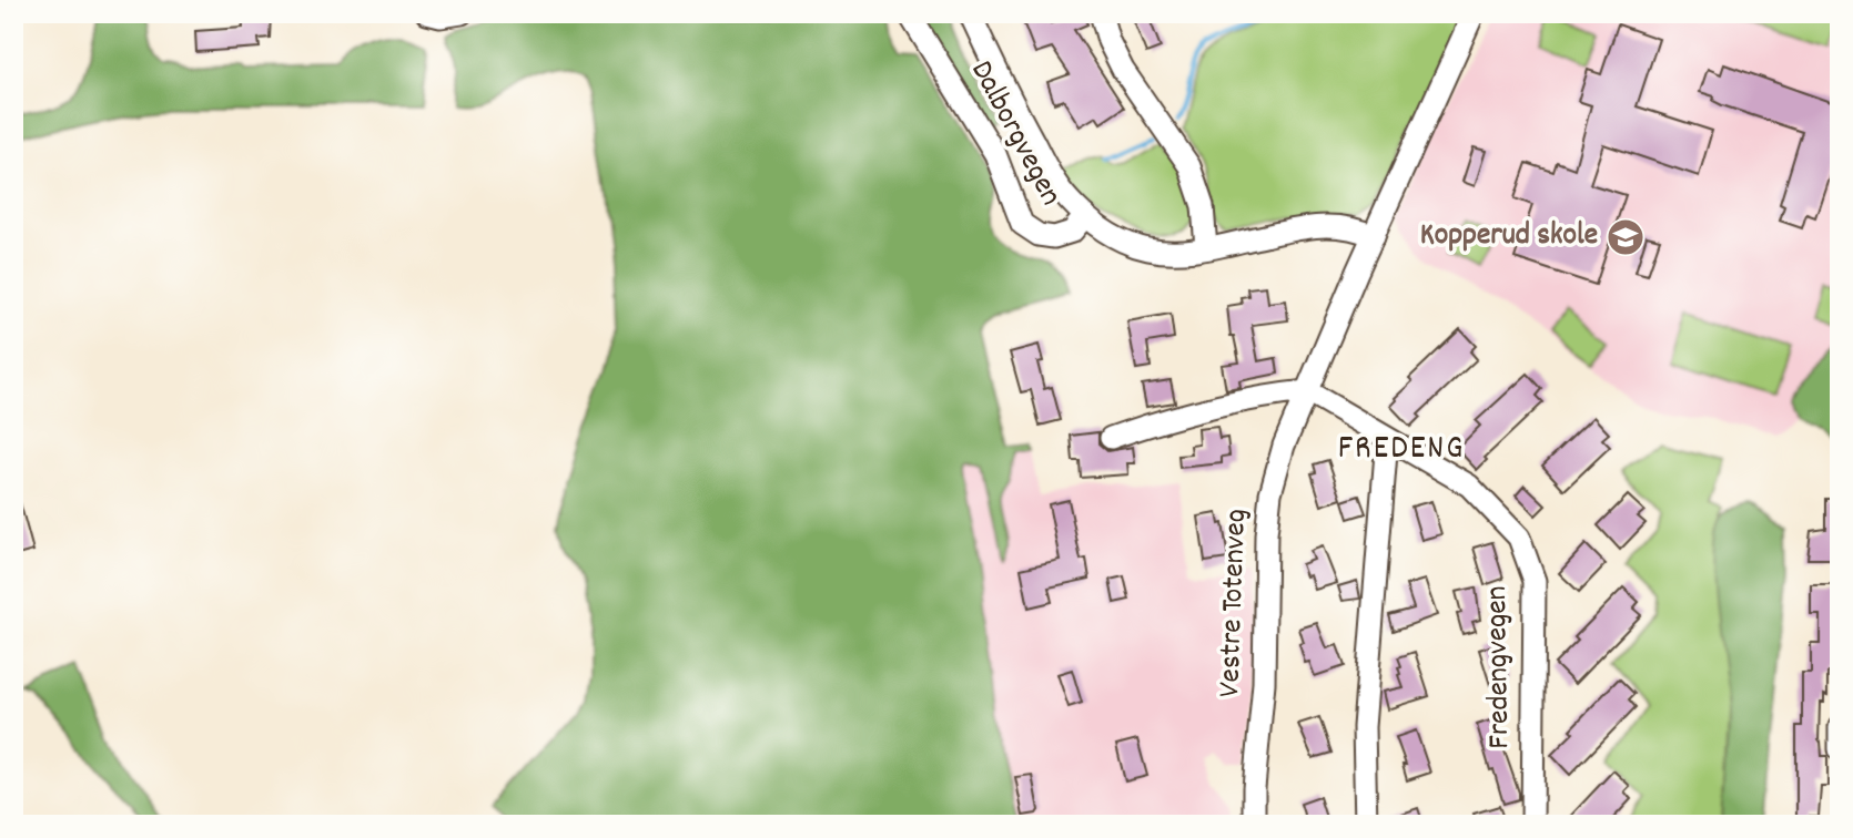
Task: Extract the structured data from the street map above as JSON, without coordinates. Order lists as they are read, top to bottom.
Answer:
{
  "streets": {
    "street": ["Dalborgvegen", "Vestre Totenveg", "Fredengvegen"]
  },
  "crossings": [
    ["Vestre Totenveg", "Fredengvegen"]
  ],
  "districts": ["FREDENG"],
  "places": {
    "school or university": ["Kopperud skole"]
  }
}
